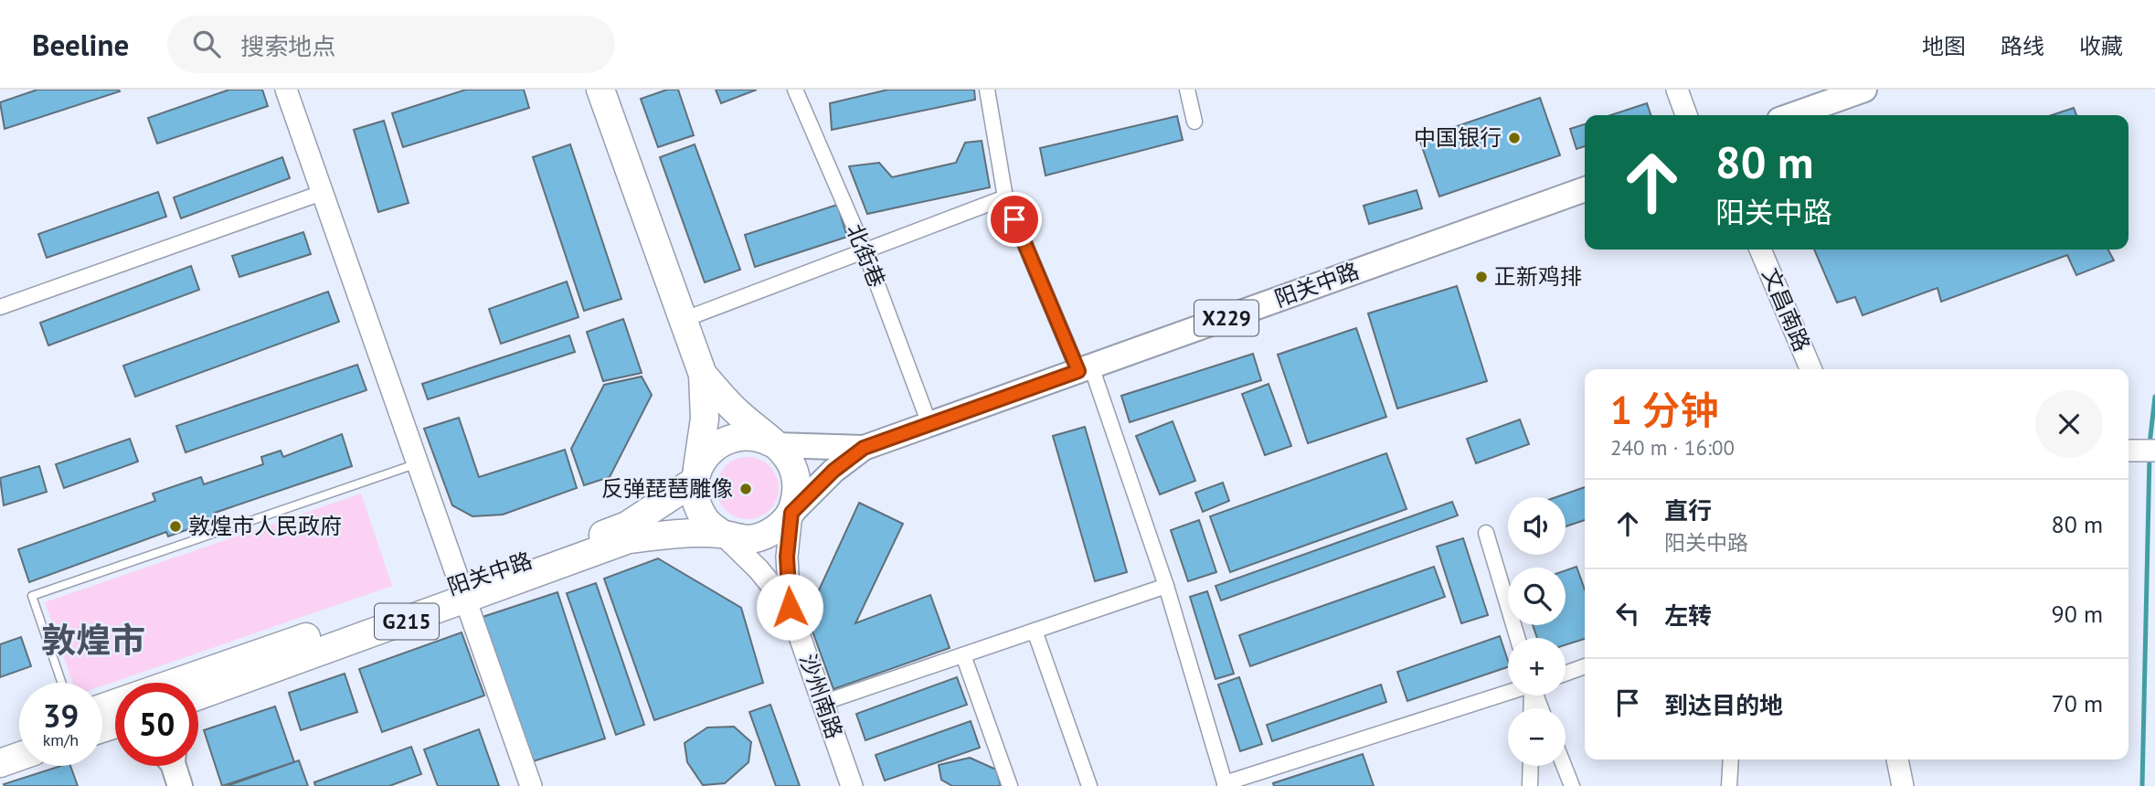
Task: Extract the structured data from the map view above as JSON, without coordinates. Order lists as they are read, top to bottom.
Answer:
{
  "streets": {
    "highway": ["阳关中路", "G215"],
    "main road": ["X229"],
    "street": ["北街巷", "文昌南路", "沙州南路"]
  },
  "crossings": [
    ["北街巷", "阳关中路"],
    ["阳关中路", "X229"],
    ["阳关中路", "G215"],
    ["X229", "G215"]
  ],
  "districts": ["敦煌市"],
  "places": [
    "中国银行",
    "正新鸡排",
    "反弹琵琶雕像",
    "敦煌市人民政府"
  ],
  "page": {
    "header": "Beeline",
    "search": "搜索地点",
    "nav": ["地图", "路线", "收藏"],
    "turn": ["80 m", "阳关中路"],
    "heading": ["1 分钟", "240 m · 16:00"],
    "list": [
      {
        "name": "直行",
        "note": "阳关中路",
        "value": "80 m"
      },
      {
        "name": "左转",
        "value": "90 m"
      },
      {
        "name": "到达目的地",
        "value": "70 m"
      }
    ],
    "map_buttons": ["+", "−"],
    "speed": "39 km/h",
    "limit": "50"
  }
}
